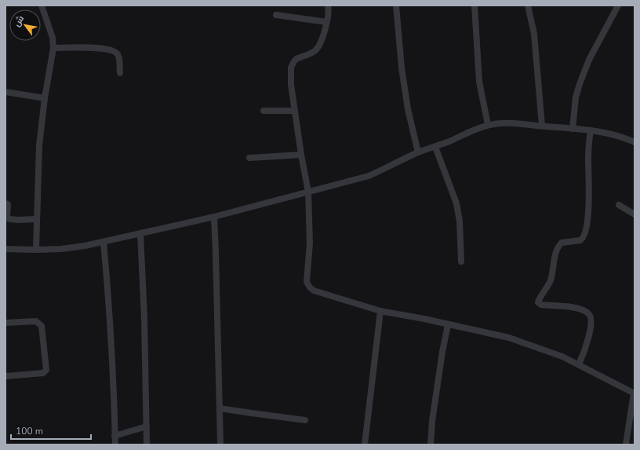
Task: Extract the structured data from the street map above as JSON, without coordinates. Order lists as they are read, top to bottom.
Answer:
{
  "scale_bar": "100 m",
  "north": "top left"
}
